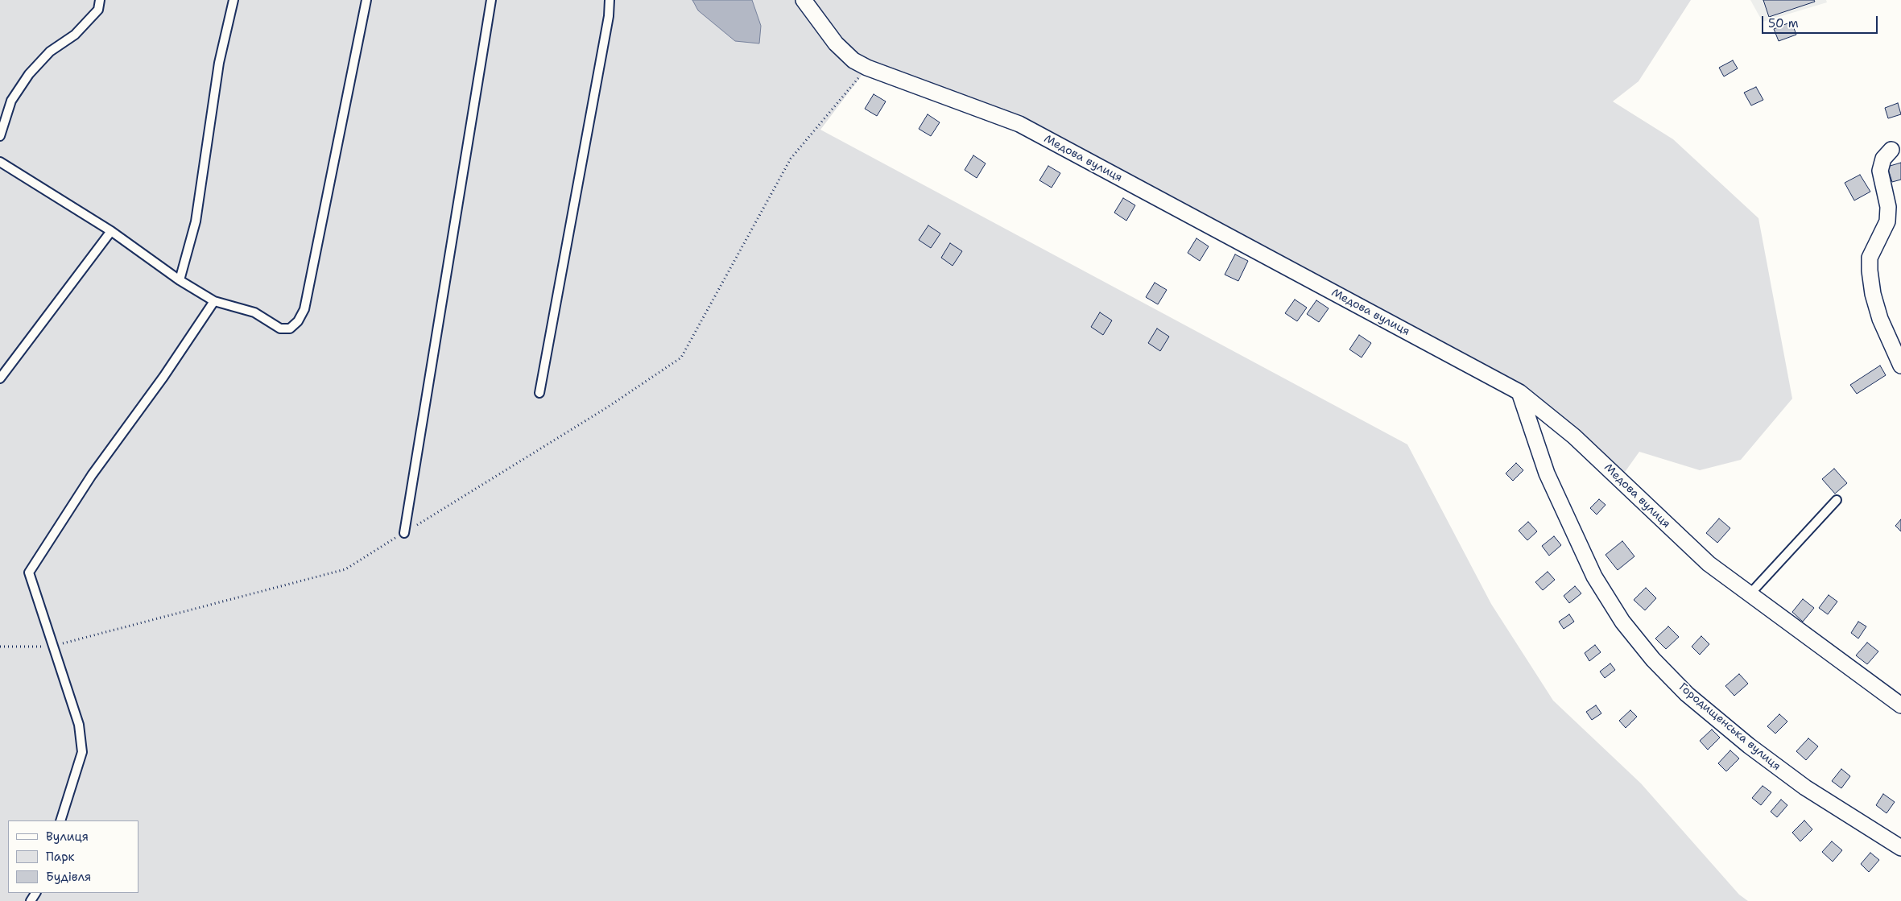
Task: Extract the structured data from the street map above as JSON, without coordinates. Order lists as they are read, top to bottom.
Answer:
{
  "streets": {
    "street": ["Медова вулиця", "Городищенська вулиця"]
  },
  "crossings": [
    ["Медова вулиця", "Городищенська вулиця"]
  ],
  "legend": ["Вулиця", "Парк", "Будівля"],
  "scale_bar": "50 m"
}
